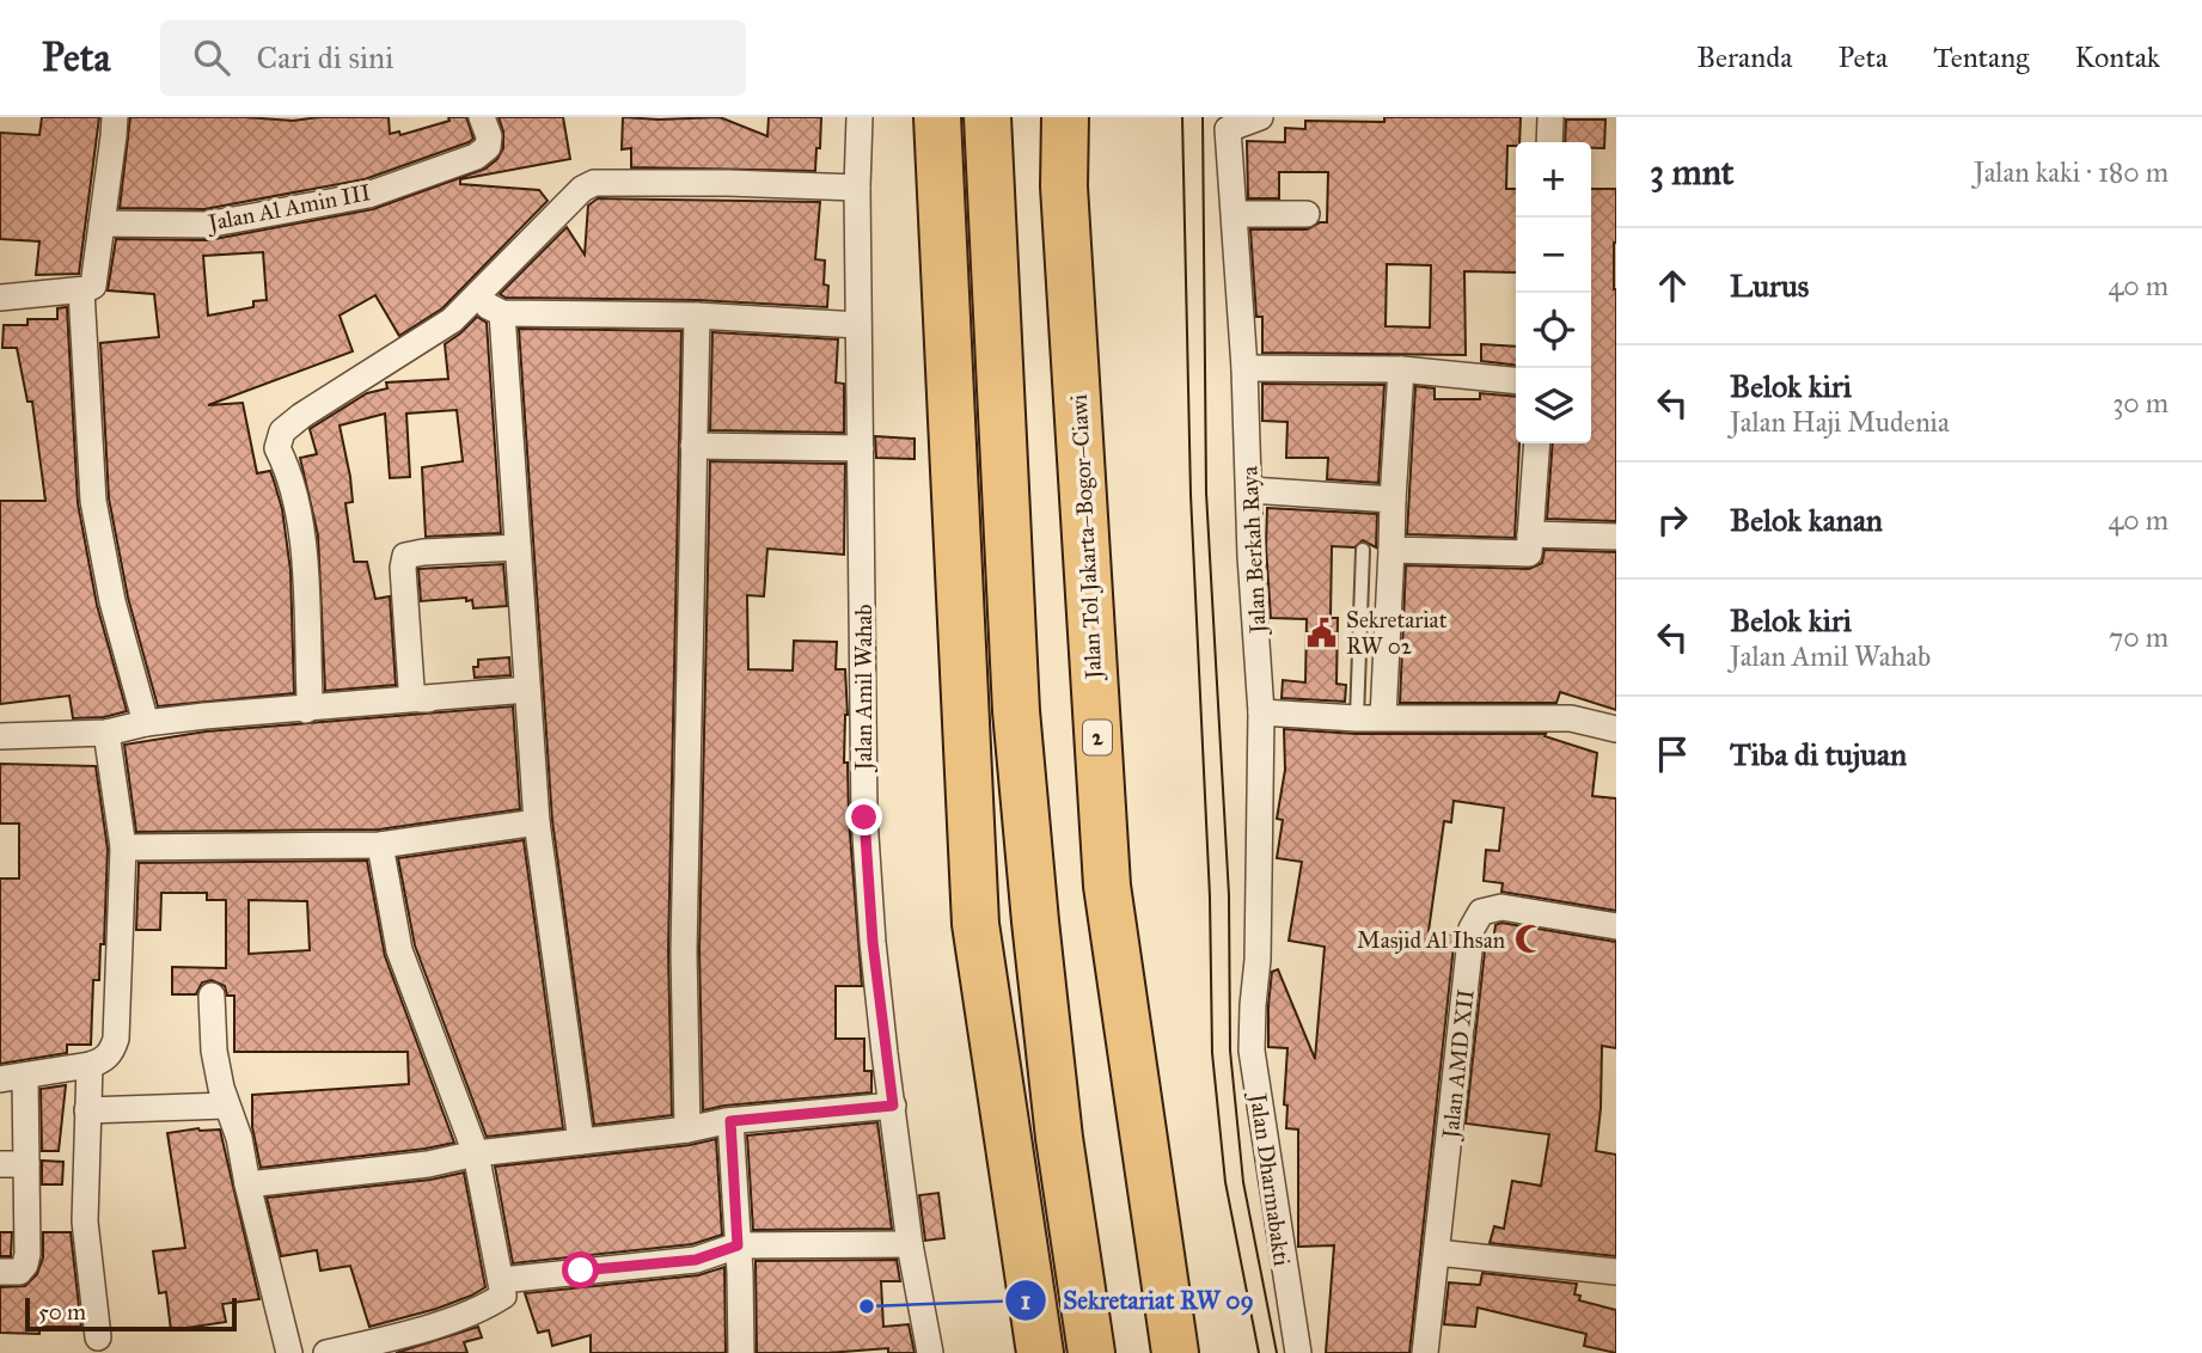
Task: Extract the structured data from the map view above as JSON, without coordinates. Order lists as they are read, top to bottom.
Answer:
{
  "streets": {
    "highway": ["Jalan Tol Jakarta–Bogor–Ciawi", "2"],
    "street": [
      "Jalan Al Amin III",
      "Jalan Berkah Raya",
      "Jalan Amil Wahab",
      "Jalan AMD XII",
      "Jalan Dharmabakti"
    ]
  },
  "crossings": [
    ["Jalan Berkah Raya", "Jalan Dharmabakti"]
  ],
  "places": {
    "public building": ["Sekretariat RW 02"],
    "mosque": ["Masjid Al Ihsan"],
    "other": ["Sekretariat RW 09"]
  },
  "scale_bar": "50 m",
  "page": {
    "header": "Peta",
    "search": "Cari di sini",
    "nav": [
      "Beranda",
      "Peta",
      "Tentang",
      "Kontak"
    ],
    "heading": ["3 mnt", "Jalan kaki · 180 m"],
    "map_buttons": ["+", "−"],
    "list": [
      ["Lurus", "40 m"],
      ["Belok kiri", "Jalan Haji Mudenia", "30 m"],
      ["Belok kanan", "40 m"],
      ["Belok kiri", "Jalan Amil Wahab", "70 m"],
      "Tiba di tujuan"
    ],
    "scale": "50 m"
  }
}
